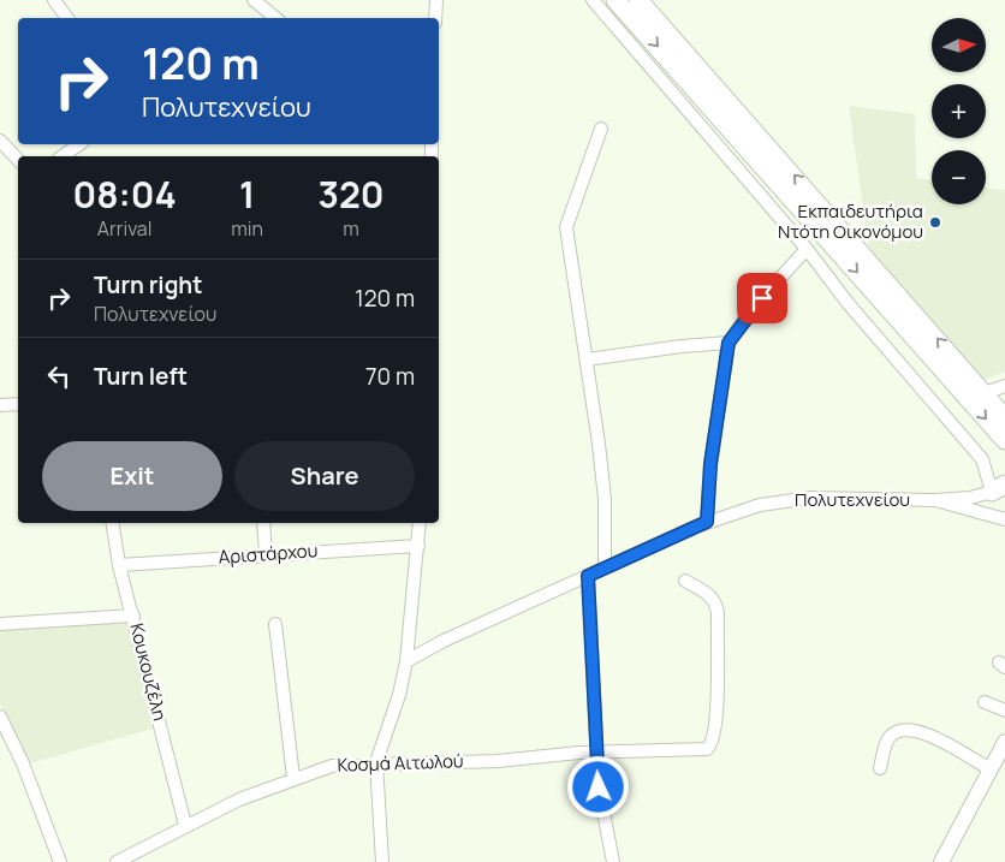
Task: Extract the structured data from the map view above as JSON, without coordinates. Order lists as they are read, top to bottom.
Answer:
{
  "streets": {
    "street": [
      "Πολυτεχνείου",
      "Αριστάρχου",
      "Κουκουζέλη",
      "Κοσμά Αιτωλού"
    ]
  },
  "crossings": [
    ["Αριστάρχου", "Κουκουζέλη"],
    ["Κουκουζέλη", "Κοσμά Αιτωλού"]
  ],
  "places": ["Εκπαιδευτήρια Ντότη Οικονόμου"],
  "north": "right",
  "page": {
    "map_buttons": ["+", "−"],
    "turn": ["120 m", "Πολυτεχνείου"],
    "eta": [
      "08:04",
      "Arrival",
      "1",
      "min",
      "320",
      "m"
    ],
    "list": [
      {
        "name": "Turn right",
        "note": "Πολυτεχνείου",
        "value": "120 m"
      },
      {
        "name": "Turn left",
        "value": "70 m"
      }
    ],
    "buttons": ["Exit", "Share"]
  }
}
